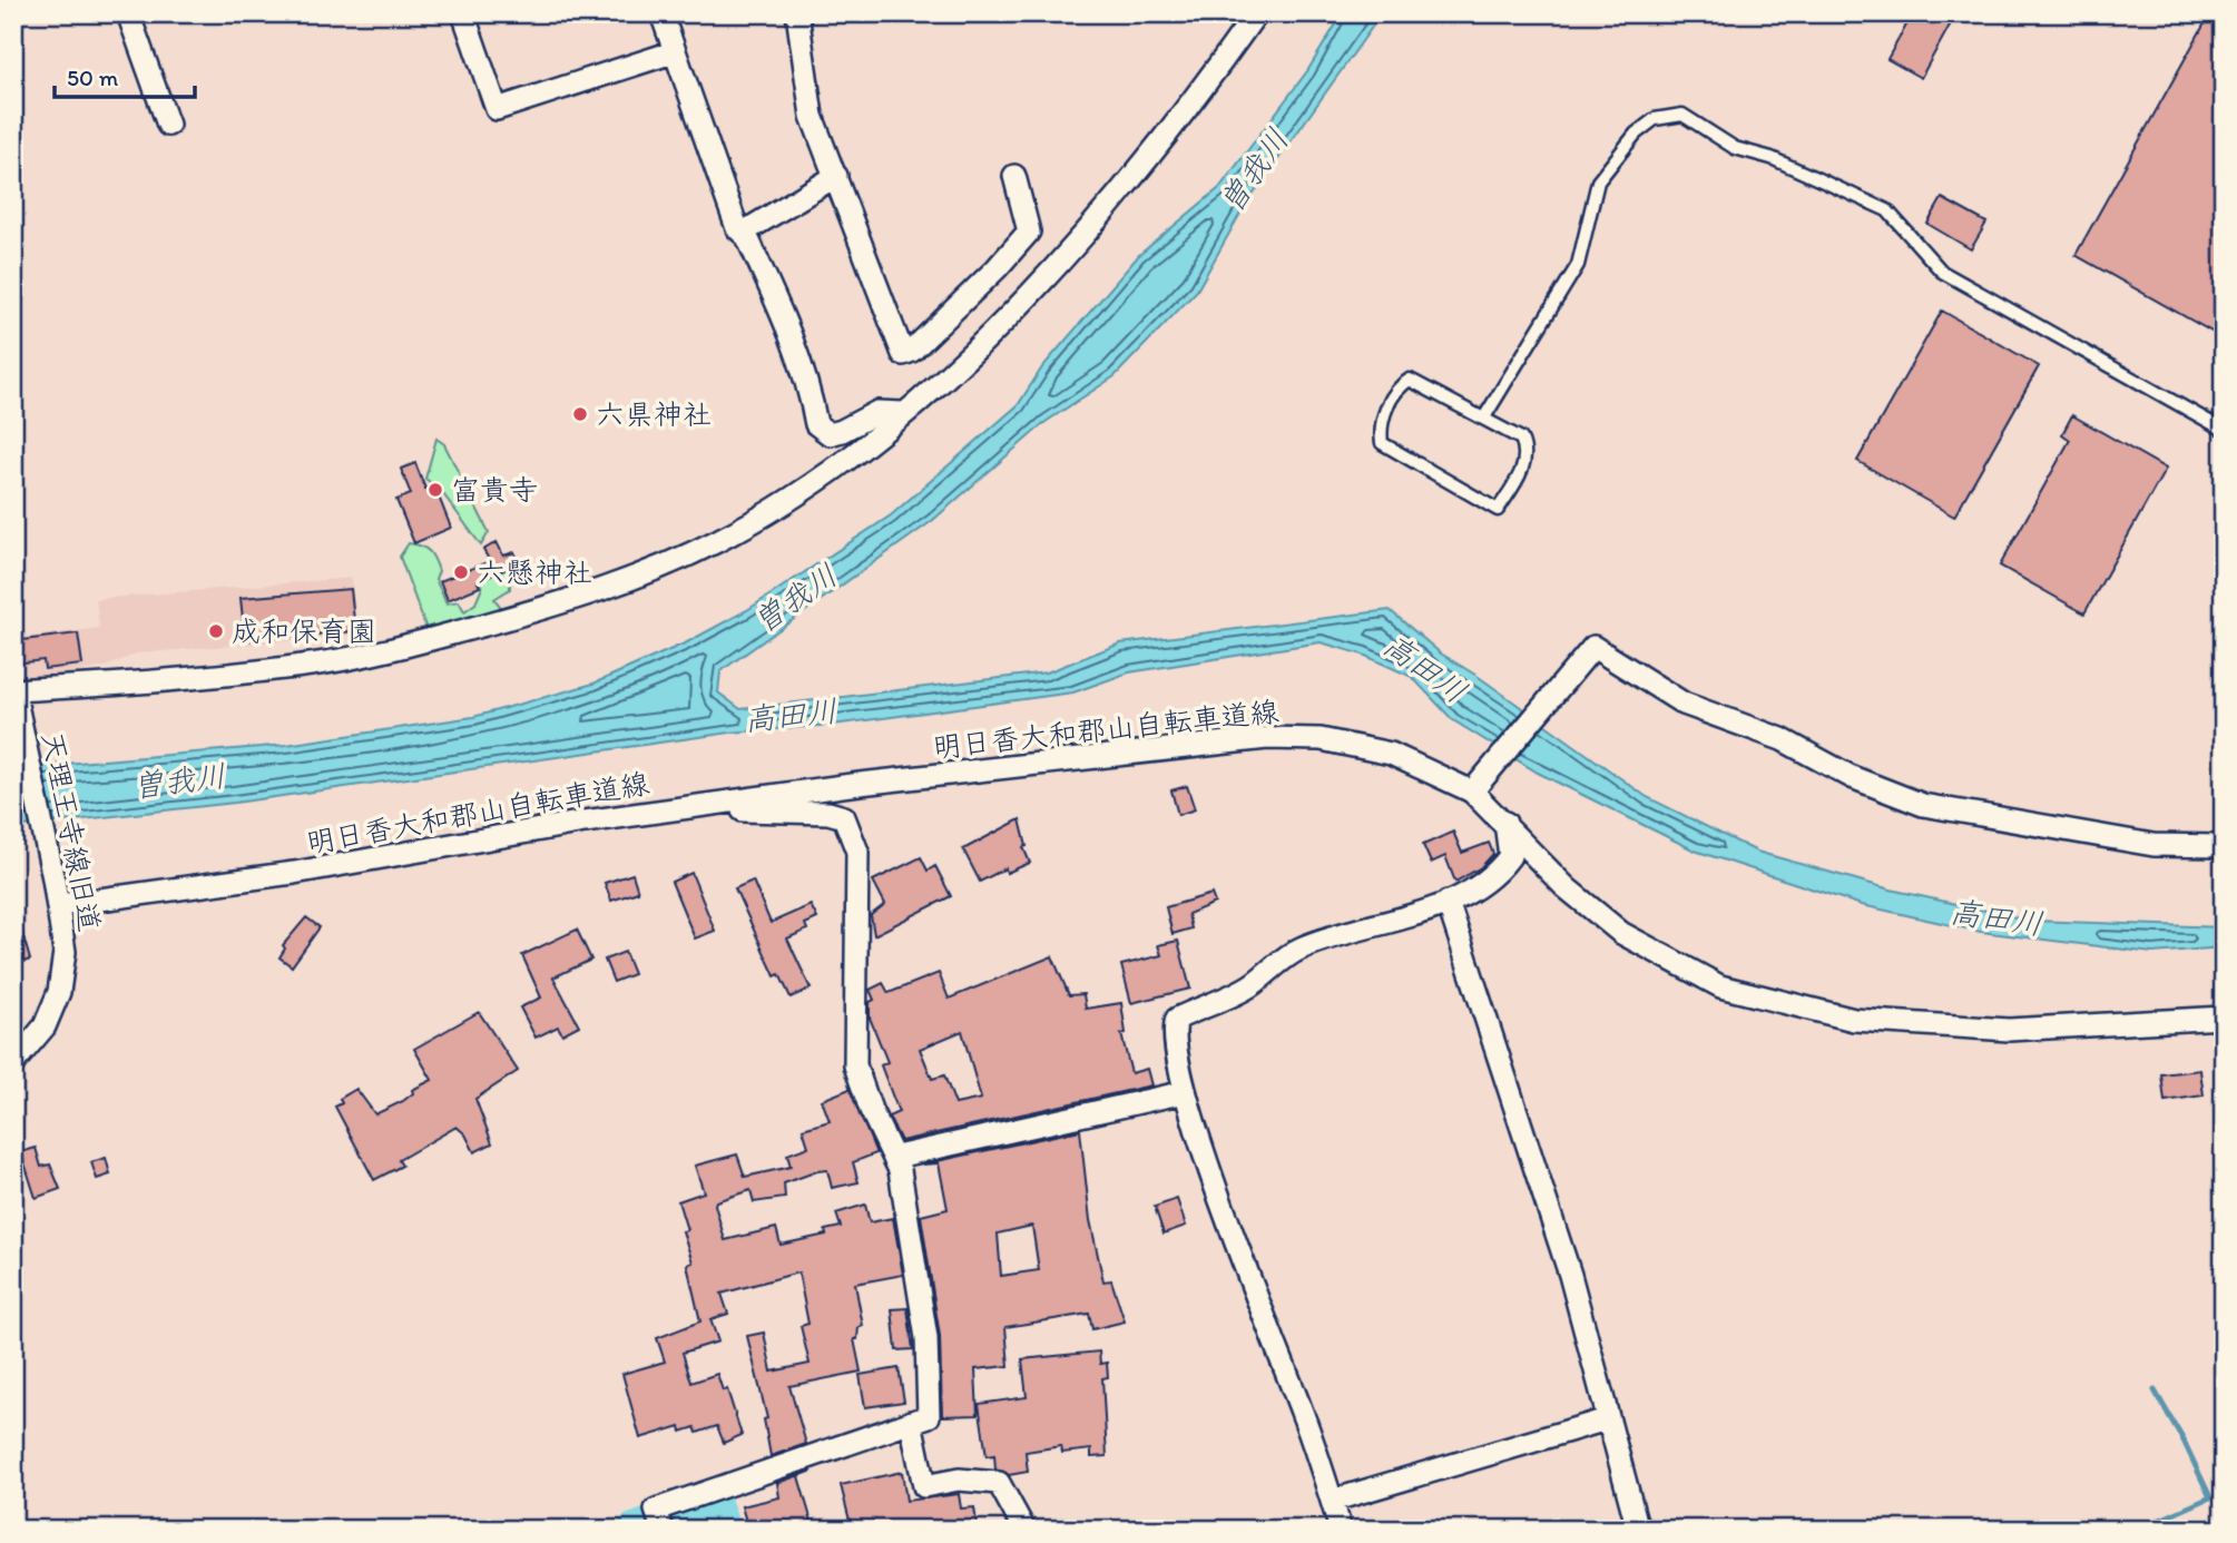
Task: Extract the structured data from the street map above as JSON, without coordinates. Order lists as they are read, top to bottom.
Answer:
{
  "streets": {
    "street": ["明日香大和郡山自転車道線", "天理王寺線旧道"]
  },
  "crossings": [
    ["明日香大和郡山自転車道線", "天理王寺線旧道"]
  ],
  "water": ["曽我川", "高田川"],
  "places": [
    "六県神社",
    "富貴寺",
    "六懸神社",
    "成和保育園"
  ],
  "scale_bar": "50 m"
}
